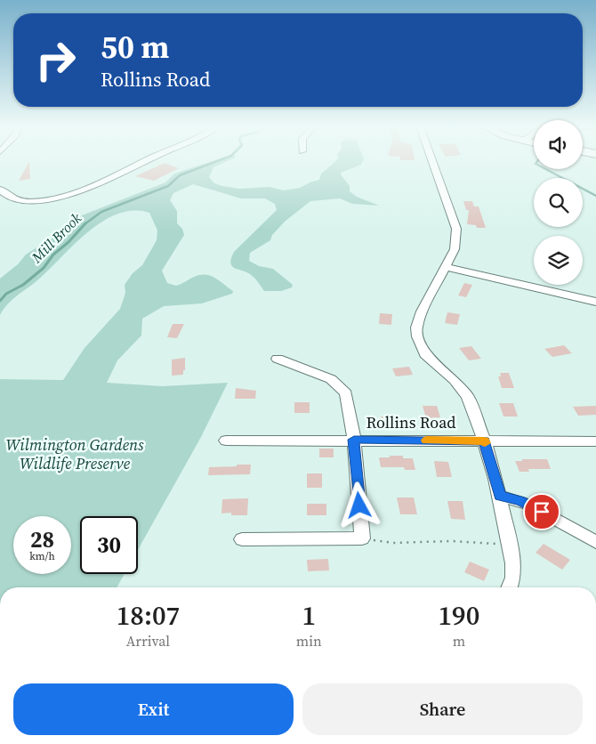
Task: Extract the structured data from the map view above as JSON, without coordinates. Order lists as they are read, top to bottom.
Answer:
{
  "streets": {
    "street": ["Rollins Road"]
  },
  "water": ["Mill Brook"],
  "parks": ["Wilmington Gardens Wildlife Preserve"],
  "page": {
    "turn": ["50 m", "Rollins Road"],
    "speed": "28 km/h",
    "limit": "30",
    "eta": [
      "18:07",
      "Arrival",
      "1",
      "min",
      "190",
      "m"
    ],
    "buttons": ["Exit", "Share"]
  }
}
